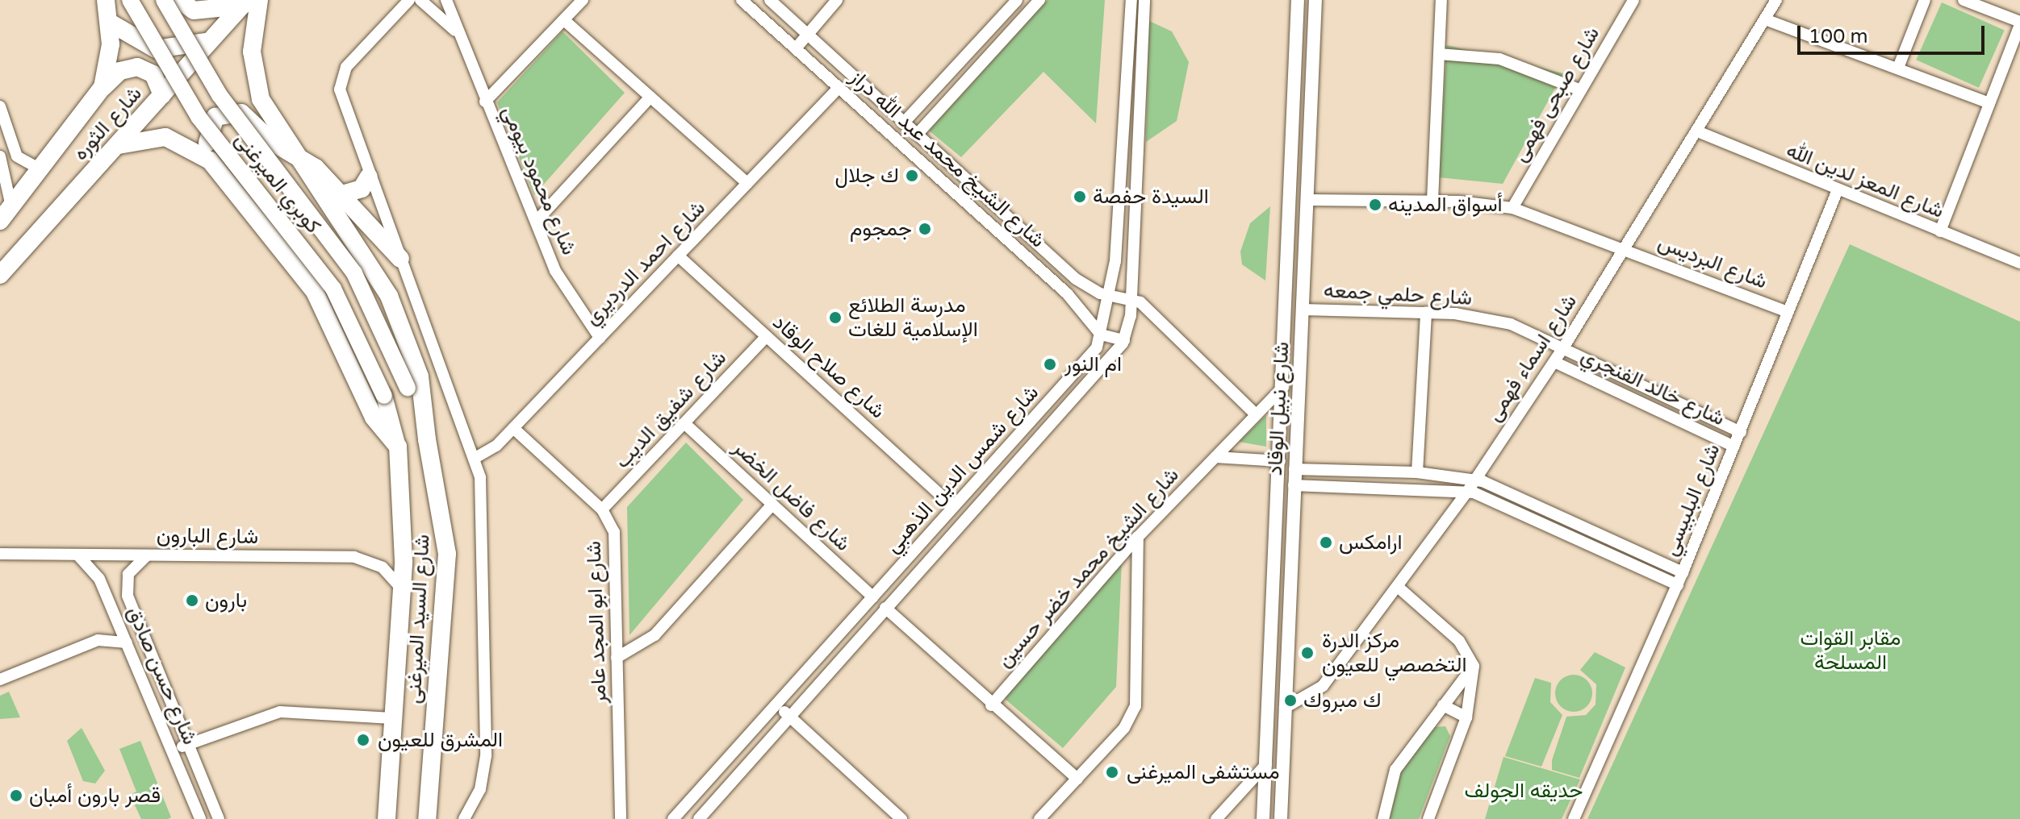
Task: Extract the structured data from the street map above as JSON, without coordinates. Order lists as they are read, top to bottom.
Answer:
{
  "streets": {
    "main road": ["شارع الثوره", "كوبري الميرغنى", "شارع السيد الميرغنى"],
    "street": [
      "شارع صبحى فهمى",
      "شارع الشيخ محمد عبد الله دراز",
      "شارع محمود بيومي",
      "شارع المعز لدين الله",
      "شارع البرديس",
      "شارع احمد الدرديري",
      "شارع حلمي جمعه",
      "شارع اسماء فهمى",
      "شارع صلاح الوقاد",
      "شارع خالد الفنجري",
      "شارع نبيل الوقاد",
      "شارع شفيق الديب",
      "شارع شمس الدين الذهبي",
      "شارع فاضل الخضر",
      "شارع البلبيسي",
      "شارع البارون",
      "شارع الشيخ محمد خضر حسين",
      "شارع ابو المجد عامر",
      "شارع حسن صادق"
    ]
  },
  "crossings": [
    ["شارع صبحى فهمى", "شارع البرديس"],
    ["شارع الشيخ محمد عبد الله دراز", "شارع احمد الدرديري"],
    ["شارع الشيخ محمد عبد الله دراز", "شارع شمس الدين الذهبي"],
    ["شارع محمود بيومي", "شارع احمد الدرديري"],
    ["شارع المعز لدين الله", "شارع اسماء فهمى"],
    ["شارع المعز لدين الله", "شارع البلبيسي"],
    ["كوبري الميرغنى", "شارع السيد الميرغنى"],
    ["شارع البرديس", "شارع اسماء فهمى"],
    ["شارع البرديس", "شارع نبيل الوقاد"],
    ["شارع البرديس", "شارع البلبيسي"],
    ["شارع احمد الدرديري", "شارع صلاح الوقاد"],
    ["شارع احمد الدرديري", "شارع ابو المجد عامر"],
    ["شارع حلمي جمعه", "شارع اسماء فهمى"],
    ["شارع حلمي جمعه", "شارع خالد الفنجري"],
    ["شارع حلمي جمعه", "شارع نبيل الوقاد"],
    ["شارع اسماء فهمى", "شارع خالد الفنجري"],
    ["شارع اسماء فهمى", "شارع نبيل الوقاد"],
    ["شارع صلاح الوقاد", "شارع شفيق الديب"],
    ["شارع صلاح الوقاد", "شارع شمس الدين الذهبي"],
    ["شارع خالد الفنجري", "شارع البلبيسي"],
    ["شارع نبيل الوقاد", "شارع الشيخ محمد خضر حسين"],
    ["شارع شفيق الديب", "شارع فاضل الخضر"],
    ["شارع شفيق الديب", "شارع ابو المجد عامر"],
    ["شارع شمس الدين الذهبي", "شارع فاضل الخضر"],
    ["شارع البارون", "شارع السيد الميرغنى"],
    ["شارع البارون", "شارع حسن صادق"]
  ],
  "parks": ["مقابر القوات المسلحة", "حديقه الجولف"],
  "places": [
    "ك جلال",
    "السيدة حفصة",
    "أسواق المدينه",
    "جمجوم",
    "مدرسة الطلائع الإسلامية للغات",
    "ام النور",
    "ارامكس",
    "بارون",
    "مركز الدرة التخصصي للعيون",
    "ك مبروك",
    "المشرق للعيون",
    "مستشفى الميرغنى",
    "قصر بارون أمبان"
  ],
  "scale_bar": "100 m"
}
